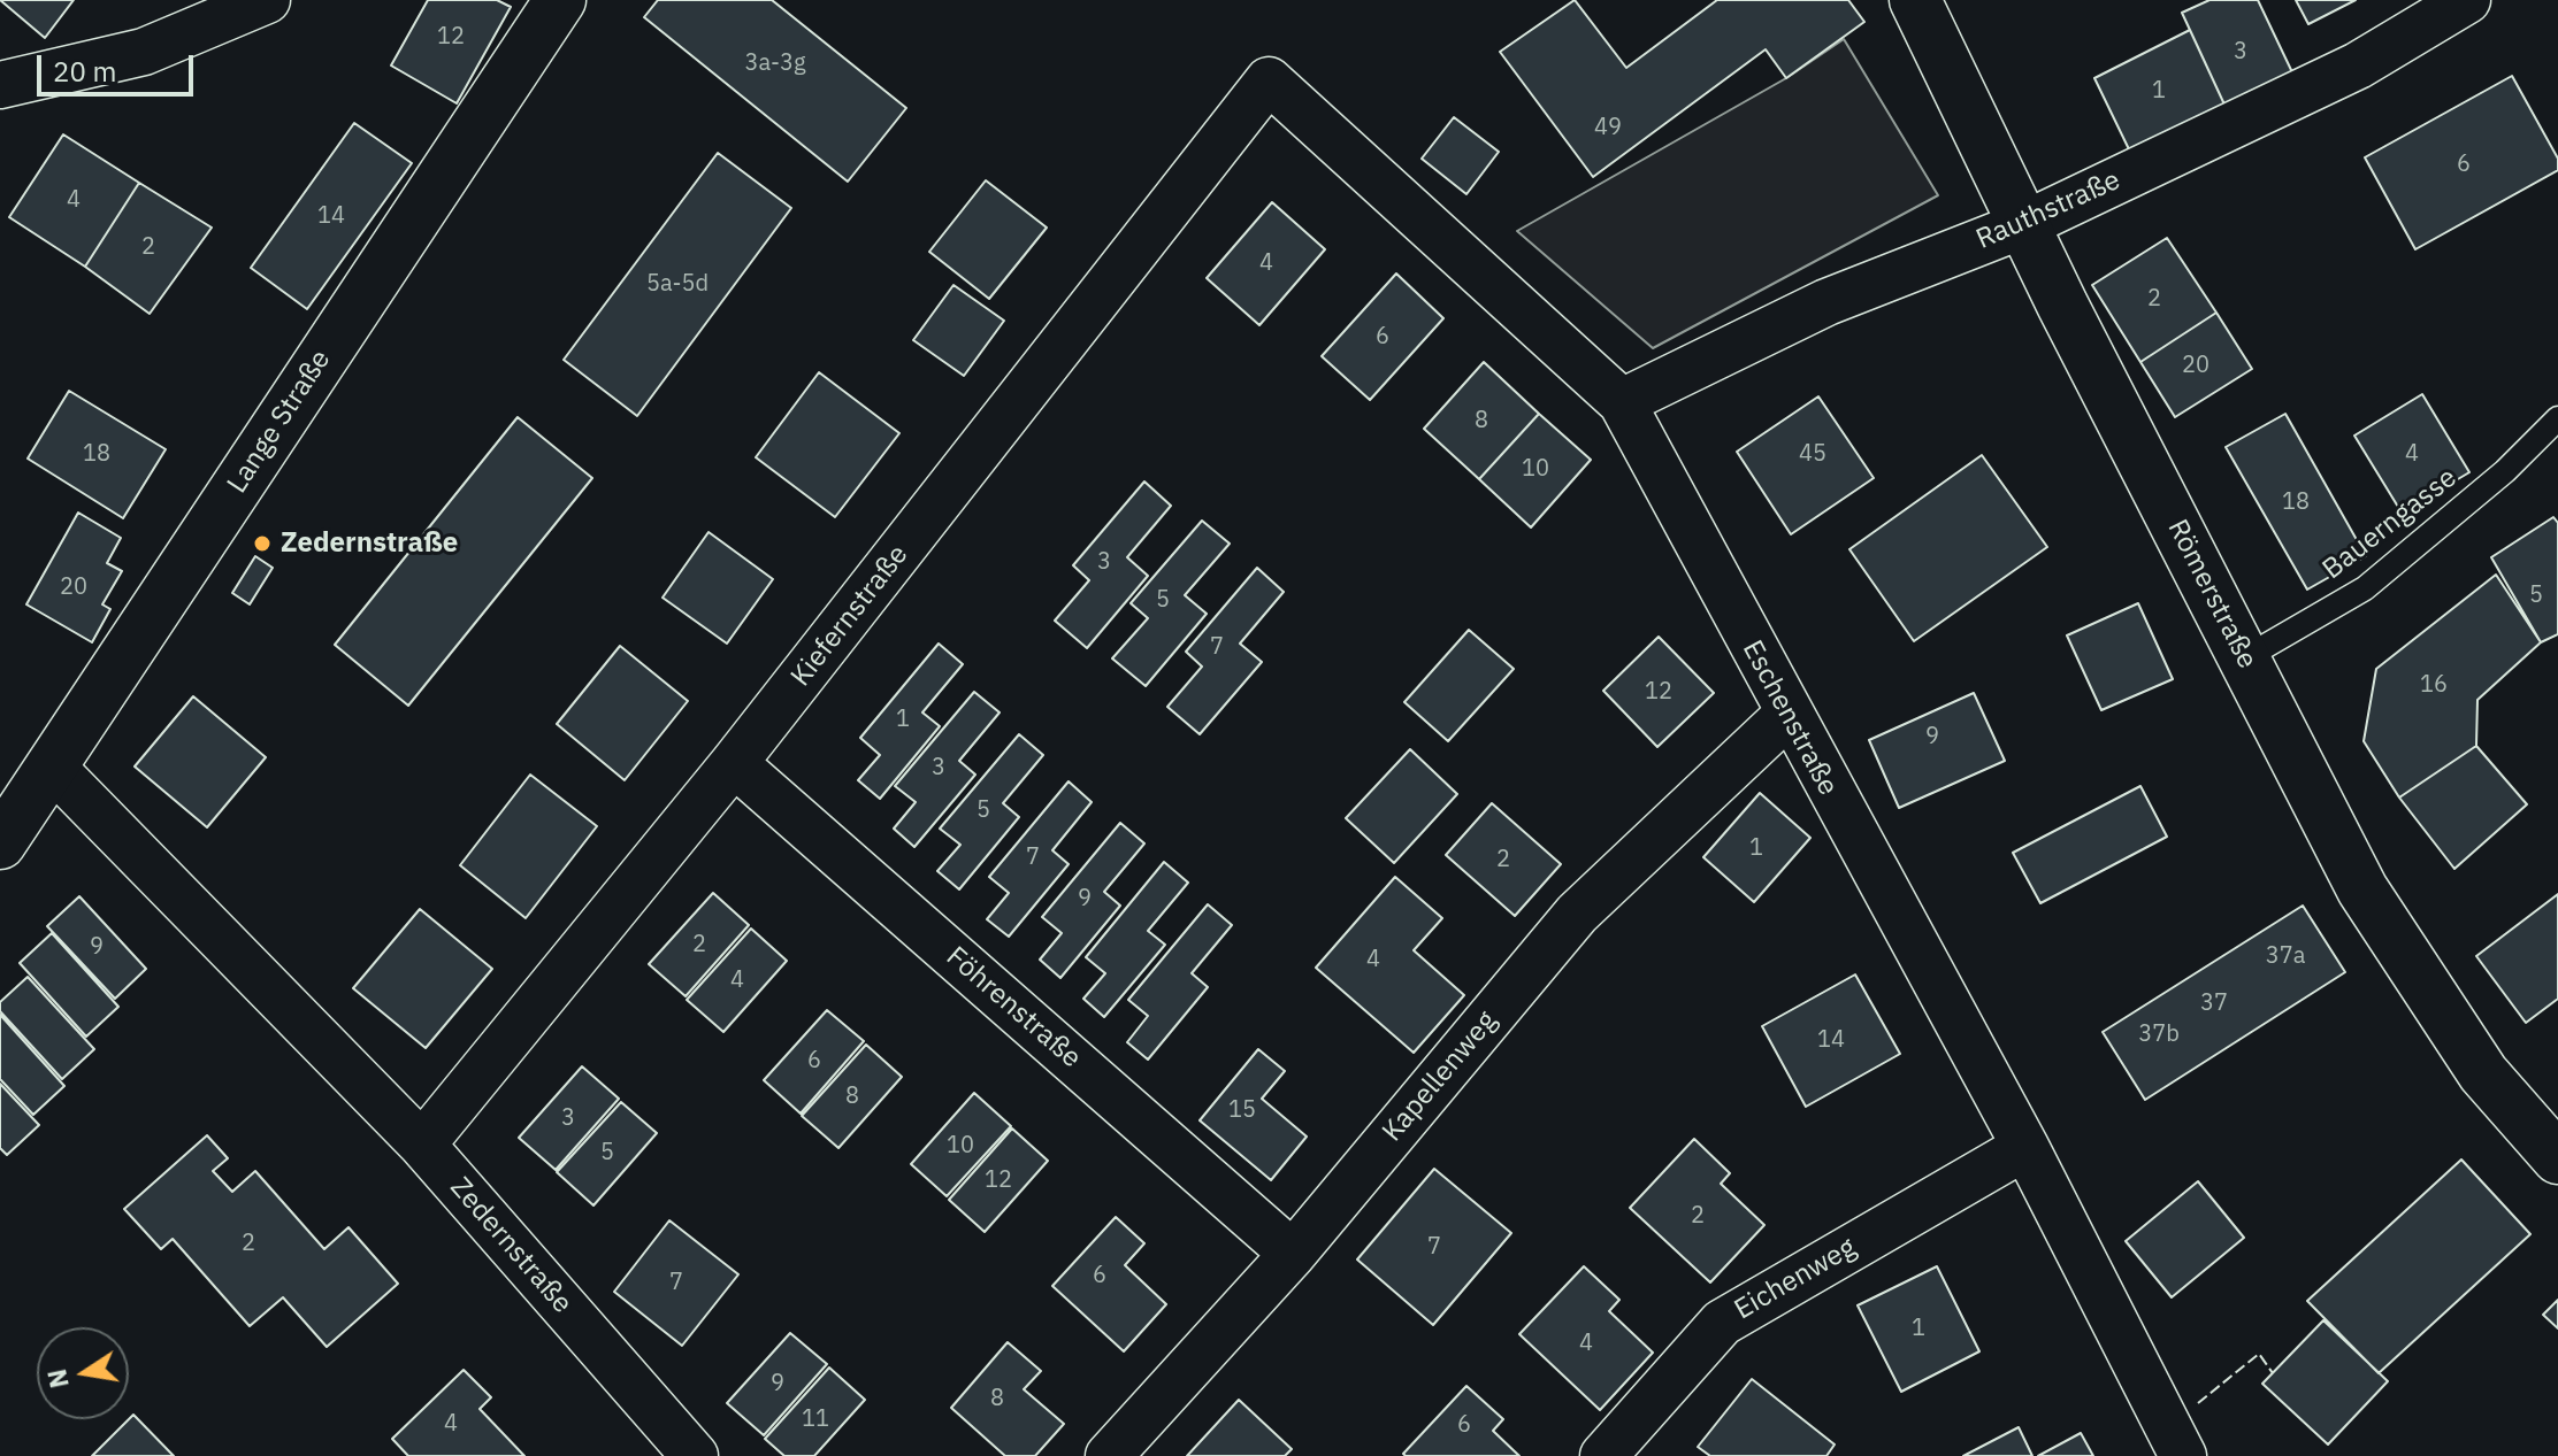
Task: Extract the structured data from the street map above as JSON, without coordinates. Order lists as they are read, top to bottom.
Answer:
{
  "streets": {
    "main road": ["Lange Straße", "Römerstraße"],
    "street": [
      "Rauthstraße",
      "Kiefernstraße",
      "Eschenstraße",
      "Föhrenstraße",
      "Kapellenweg",
      "Zedernstraße",
      "Eichenweg"
    ],
    "lane": ["Bauerngasse"]
  },
  "crossings": [
    ["Rauthstraße", "Römerstraße"],
    ["Rauthstraße", "Eschenstraße"],
    ["Lange Straße", "Zedernstraße"],
    ["Bauerngasse", "Römerstraße"],
    ["Kiefernstraße", "Eschenstraße"],
    ["Kiefernstraße", "Föhrenstraße"],
    ["Kiefernstraße", "Zedernstraße"],
    ["Eschenstraße", "Kapellenweg"],
    ["Eschenstraße", "Eichenweg"],
    ["Föhrenstraße", "Kapellenweg"]
  ],
  "places": ["Zedernstraße"],
  "house_numbers": [
    "12",
    "3",
    "3a-3g",
    "1",
    "49",
    "6",
    "4",
    "14",
    "2",
    "4",
    "5a-5d",
    "2",
    "6",
    "20",
    "8",
    "18",
    "45",
    "4",
    "10",
    "18",
    "3",
    "20",
    "5",
    "5",
    "7",
    "16",
    "12",
    "1",
    "9",
    "3",
    "5",
    "1",
    "7",
    "2",
    "9",
    "2",
    "9",
    "37a",
    "4",
    "4",
    "37",
    "37b",
    "14",
    "6",
    "8",
    "15",
    "3",
    "10",
    "5",
    "12",
    "2",
    "2",
    "7",
    "6",
    "7",
    "1",
    "4",
    "9",
    "8",
    "11",
    "4",
    "6"
  ],
  "scale_bar": "20 m",
  "north": "left"
}
